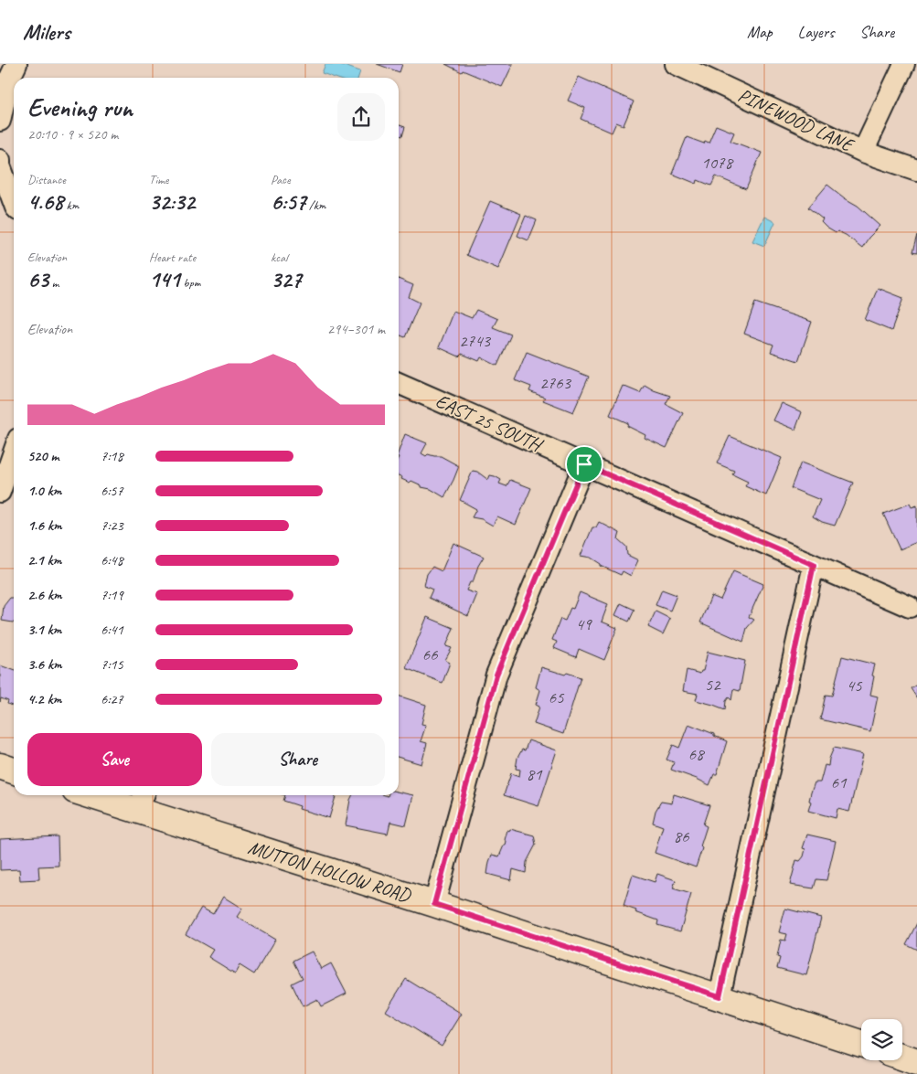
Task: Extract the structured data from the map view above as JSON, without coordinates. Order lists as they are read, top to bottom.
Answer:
{
  "streets": {
    "street": ["PINEWOOD LANE", "EAST 25 SOUTH", "MUTTON HOLLOW ROAD"]
  },
  "house_numbers": [
    "1078",
    "2743",
    "2763",
    "49",
    "66",
    "52",
    "45",
    "65",
    "68",
    "81",
    "61",
    "86"
  ],
  "page": {
    "header": "Milers",
    "nav": ["Map", "Layers", "Share"],
    "heading": ["Evening run", "20:10 · 9 × 520 m"],
    "stats": [
      ["Distance", "4.68 km"],
      ["Time", "32:32"],
      ["Pace", "6:57 /km"],
      ["Elevation", "63 m"],
      ["Heart rate", "141 bpm"],
      ["kcal", "327"]
    ],
    "chart": ["Elevation", "294–301 m"],
    "list": [
      {
        "name": "520 m",
        "note": "7:18"
      },
      {
        "name": "1.0 km",
        "note": "6:57"
      },
      {
        "name": "1.6 km",
        "note": "7:23"
      },
      {
        "name": "2.1 km",
        "note": "6:48"
      },
      {
        "name": "2.6 km",
        "note": "7:19"
      },
      {
        "name": "3.1 km",
        "note": "6:41"
      },
      {
        "name": "3.6 km",
        "note": "7:15"
      },
      {
        "name": "4.2 km",
        "note": "6:27"
      }
    ],
    "buttons": ["Save", "Share"]
  }
}
